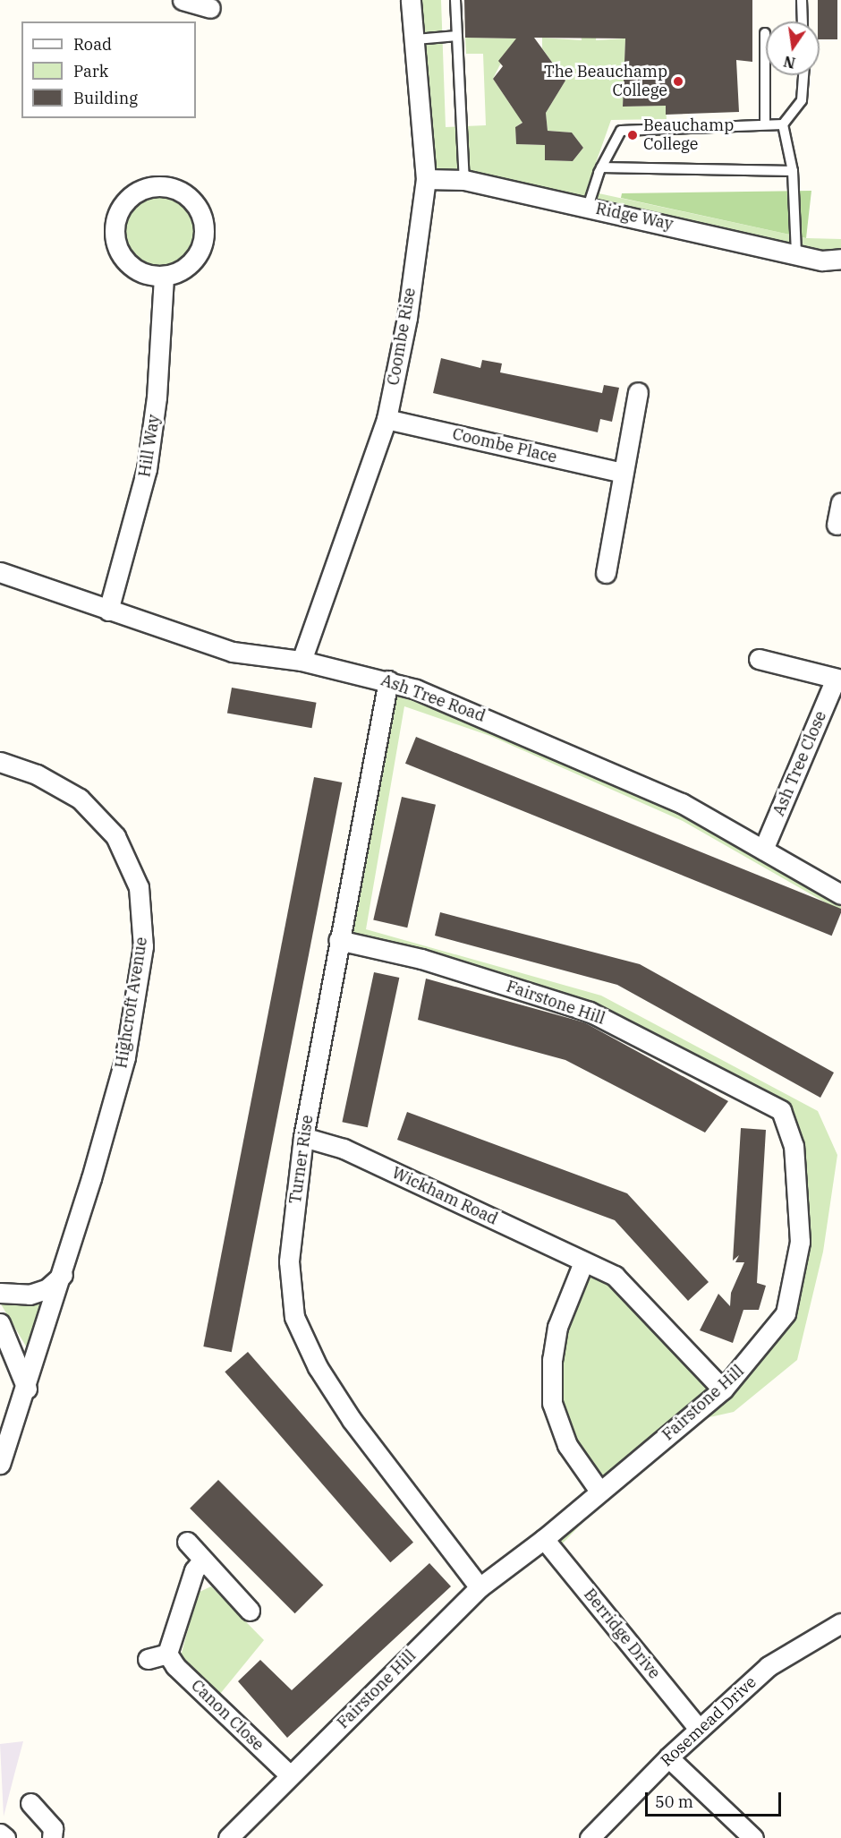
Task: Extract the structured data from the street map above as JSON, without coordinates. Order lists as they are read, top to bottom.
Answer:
{
  "streets": {
    "street": [
      "Ridge Way",
      "Coombe Rise",
      "Hill Way",
      "Coombe Place",
      "Ash Tree Road",
      "Ash Tree Close",
      "Highcroft Avenue",
      "Fairstone Hill",
      "Turner Rise",
      "Wickham Road",
      "Berridge Drive",
      "Canon Close",
      "Rosemead Drive"
    ]
  },
  "crossings": [
    ["Ridge Way", "Coombe Rise"],
    ["Coombe Rise", "Coombe Place"],
    ["Coombe Rise", "Ash Tree Road"],
    ["Hill Way", "Ash Tree Road"],
    ["Ash Tree Road", "Ash Tree Close"],
    ["Ash Tree Road", "Turner Rise"],
    ["Fairstone Hill", "Turner Rise"],
    ["Fairstone Hill", "Wickham Road"],
    ["Fairstone Hill", "Berridge Drive"],
    ["Fairstone Hill", "Canon Close"],
    ["Turner Rise", "Wickham Road"],
    ["Berridge Drive", "Rosemead Drive"]
  ],
  "places": ["The Beauchamp College", "Beauchamp College"],
  "legend": ["Road", "Park", "Building"],
  "scale_bar": "50 m",
  "north": "bottom"
}
